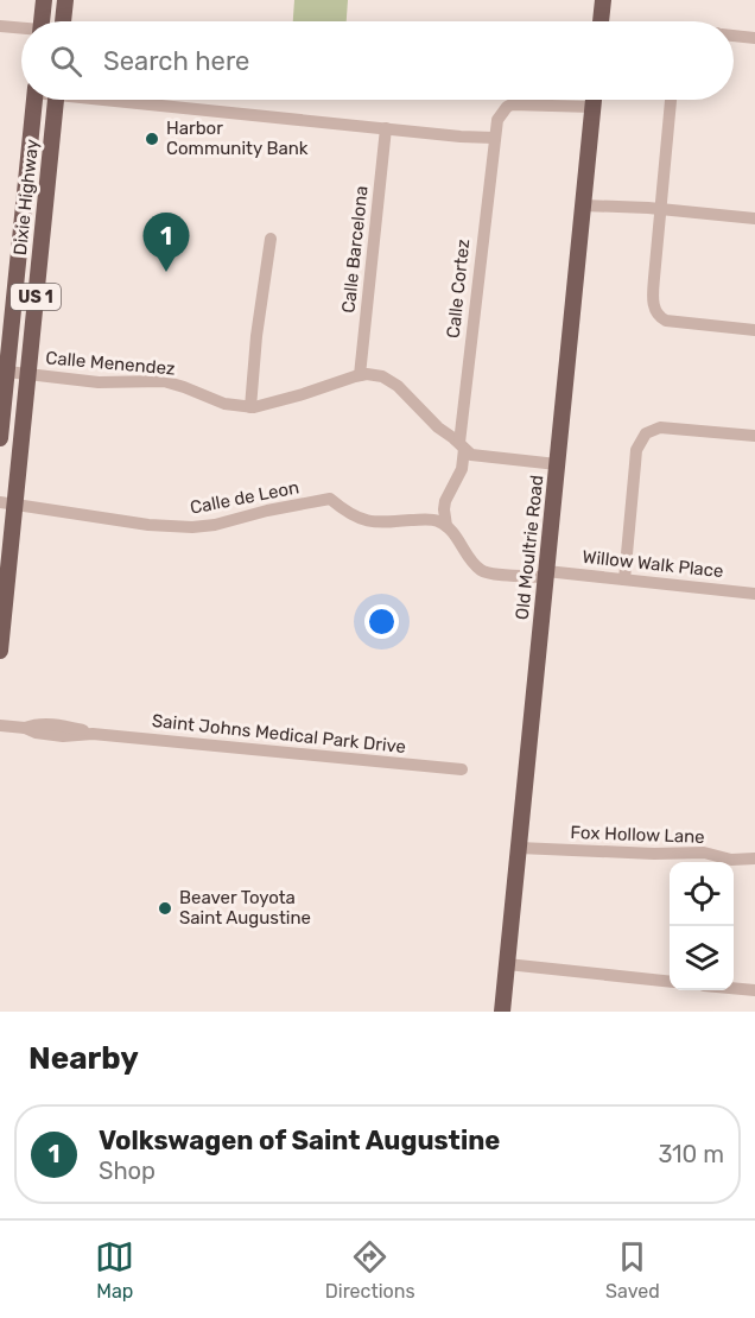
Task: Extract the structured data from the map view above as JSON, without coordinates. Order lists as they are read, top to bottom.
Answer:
{
  "streets": {
    "main road": ["Dixie Highway", "US 1", "Old Moultrie Road"],
    "street": [
      "Calle Barcelona",
      "Calle Cortez",
      "Calle Menendez",
      "Calle de Leon",
      "Willow Walk Place",
      "Saint Johns Medical Park Drive",
      "Fox Hollow Lane"
    ]
  },
  "crossings": [
    ["Dixie Highway", "Calle Menendez"],
    ["Dixie Highway", "Calle de Leon"],
    ["Calle Barcelona", "Calle Menendez"],
    ["Calle Cortez", "Calle Menendez"],
    ["Calle Cortez", "Old Moultrie Road"],
    ["US 1", "Calle Menendez"],
    ["Calle Menendez", "Old Moultrie Road"],
    ["Old Moultrie Road", "Willow Walk Place"],
    ["Old Moultrie Road", "Fox Hollow Lane"]
  ],
  "places": ["Harbor Community Bank", "Beaver Toyota Saint Augustine"],
  "page": {
    "search": "Search here",
    "pins": "1",
    "heading": "Nearby",
    "list": [
      {
        "mark": "1",
        "name": "Volkswagen of Saint Augustine",
        "note": "Shop",
        "value": "310 m"
      }
    ],
    "nav": ["Map", "Directions", "Saved"]
  }
}
